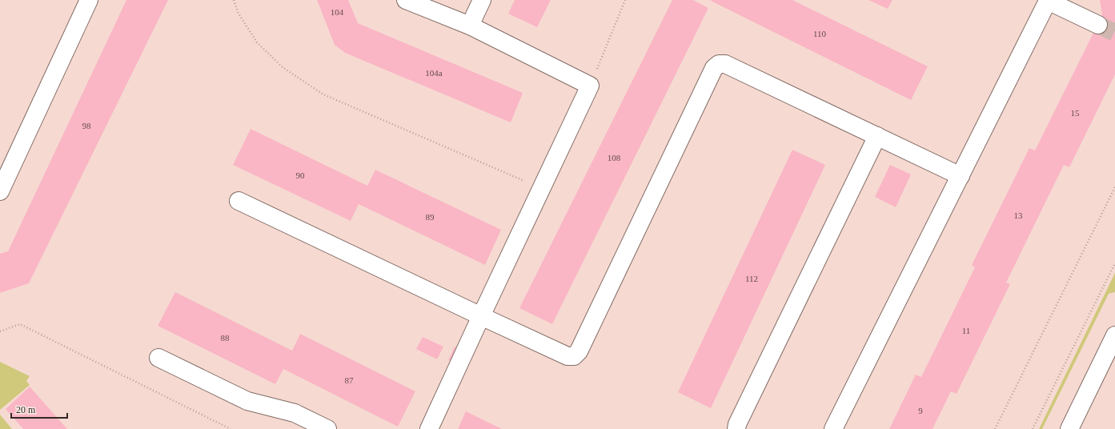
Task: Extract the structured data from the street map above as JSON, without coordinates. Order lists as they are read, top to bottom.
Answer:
{
  "house_numbers": [
    "104",
    "110",
    "104а",
    "15",
    "98",
    "108",
    "90",
    "13",
    "89",
    "112",
    "11",
    "88",
    "87",
    "9"
  ],
  "scale_bar": "20 m"
}
